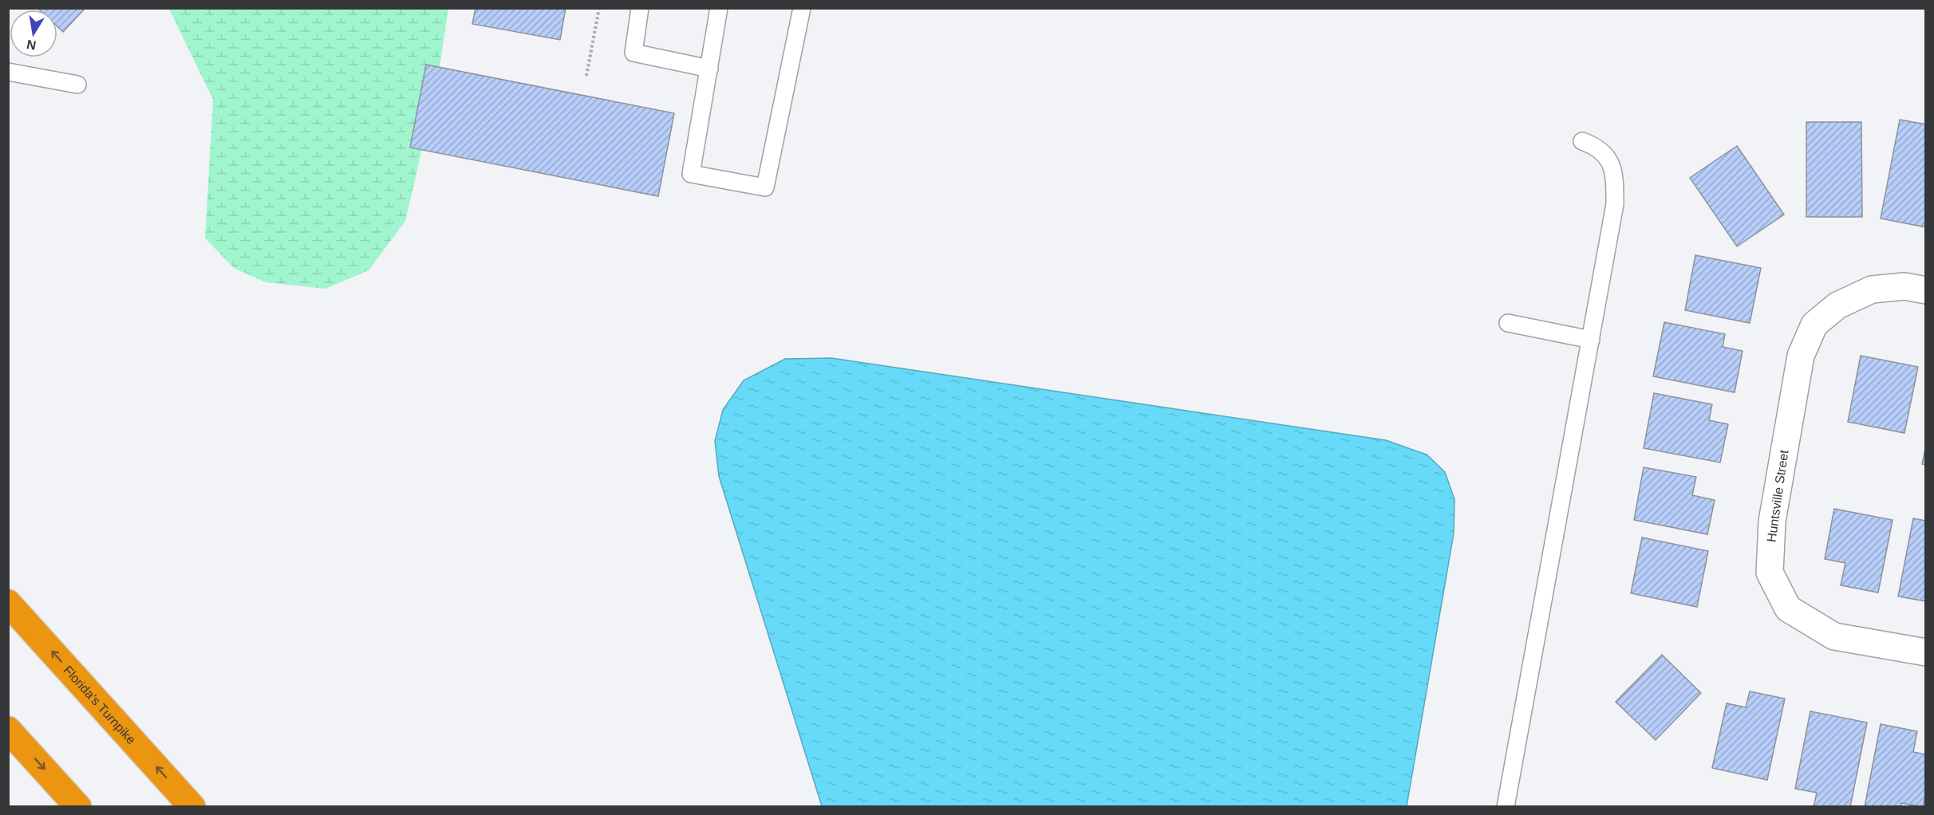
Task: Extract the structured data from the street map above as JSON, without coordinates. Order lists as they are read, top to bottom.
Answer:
{
  "streets": {
    "highway": ["Florida's Turnpike"],
    "street": ["Huntsville Street"]
  },
  "north": "bottom"
}
